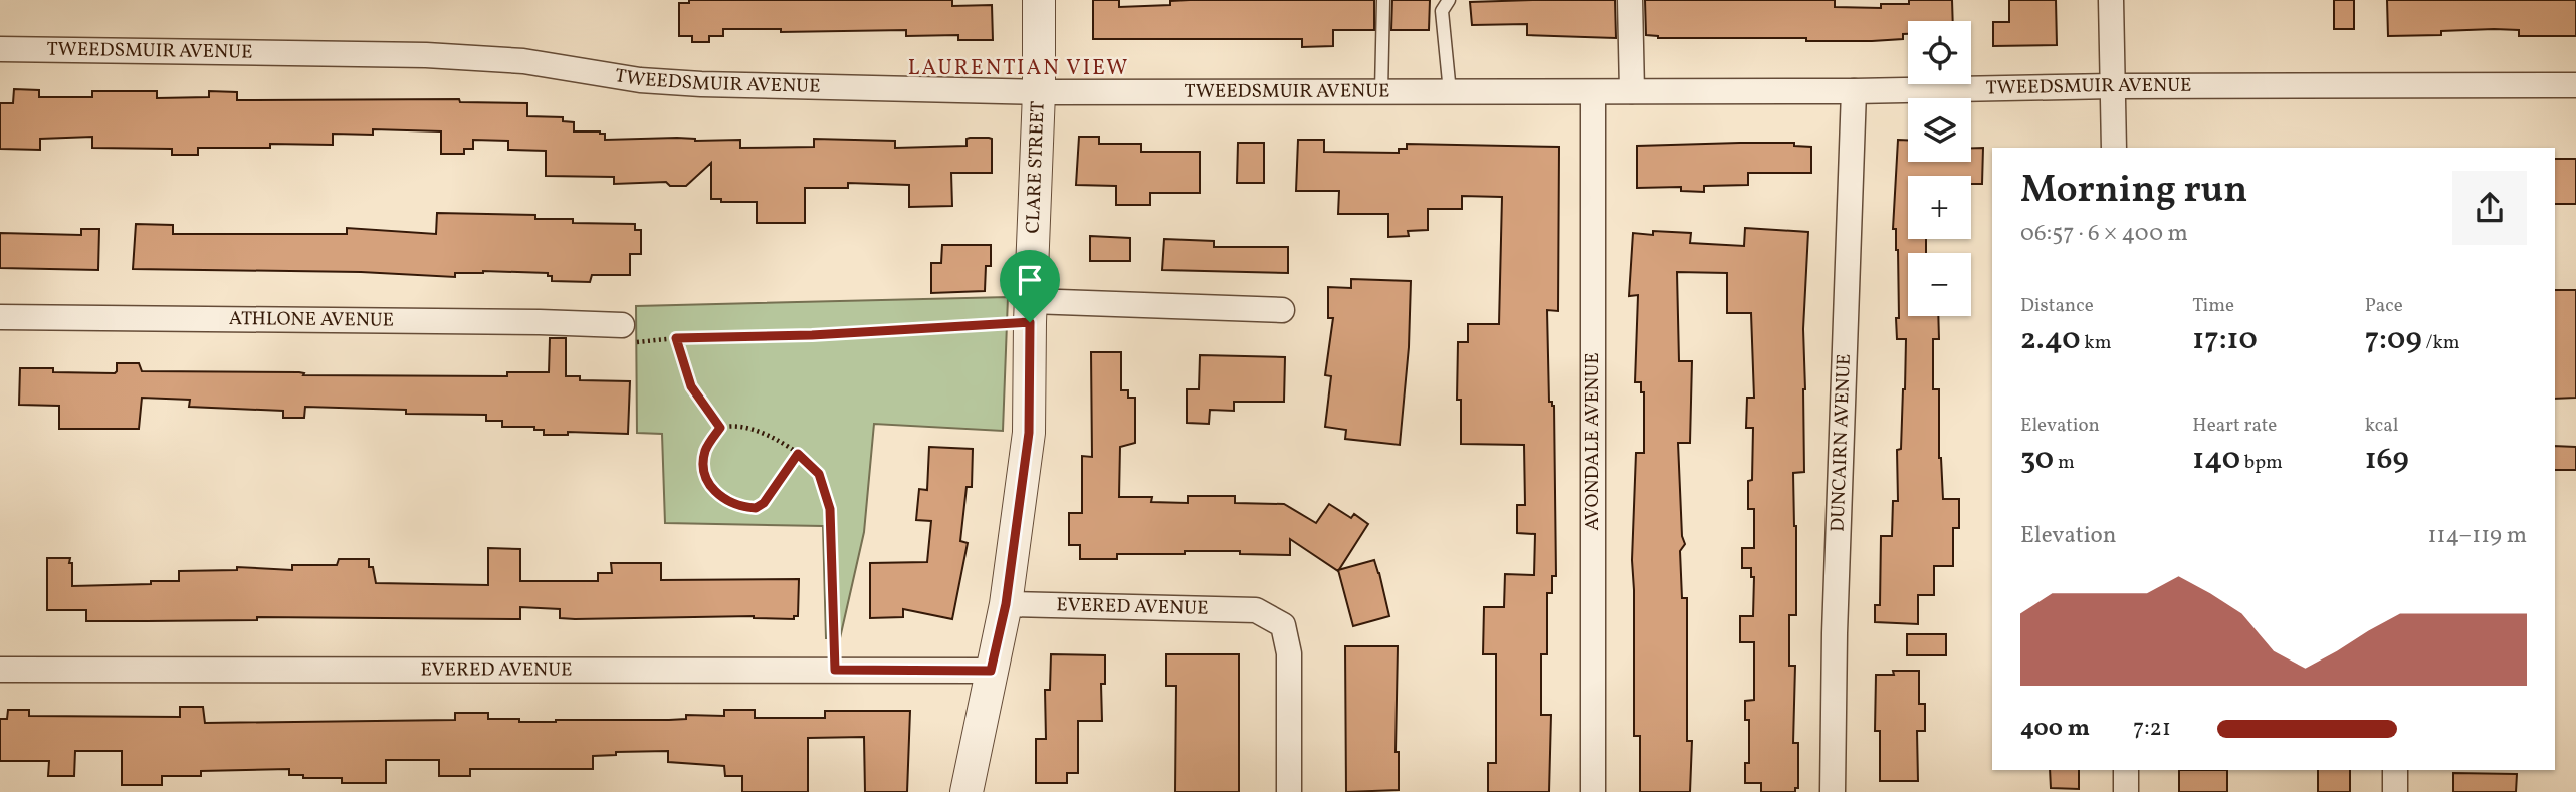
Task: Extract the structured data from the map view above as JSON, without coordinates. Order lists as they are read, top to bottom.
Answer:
{
  "streets": {
    "street": [
      "TWEEDSMUIR AVENUE",
      "CLARE STREET",
      "ATHLONE AVENUE",
      "AVONDALE AVENUE",
      "DUNCAIRN AVENUE",
      "EVERED AVENUE"
    ]
  },
  "crossings": [
    ["TWEEDSMUIR AVENUE", "CLARE STREET"],
    ["TWEEDSMUIR AVENUE", "AVONDALE AVENUE"],
    ["TWEEDSMUIR AVENUE", "DUNCAIRN AVENUE"],
    ["CLARE STREET", "EVERED AVENUE"]
  ],
  "districts": ["LAURENTIAN VIEW"],
  "page": {
    "map_buttons": ["+", "−"],
    "heading": ["Morning run", "06:57 · 6 × 400 m"],
    "stats": [
      ["Distance", "2.40 km"],
      ["Time", "17:10"],
      ["Pace", "7:09 /km"],
      ["Elevation", "30 m"],
      ["Heart rate", "140 bpm"],
      ["kcal", "169"]
    ],
    "chart": ["Elevation", "114–119 m"],
    "list": [
      {
        "name": "400 m",
        "note": "7:21"
      }
    ]
  }
}
